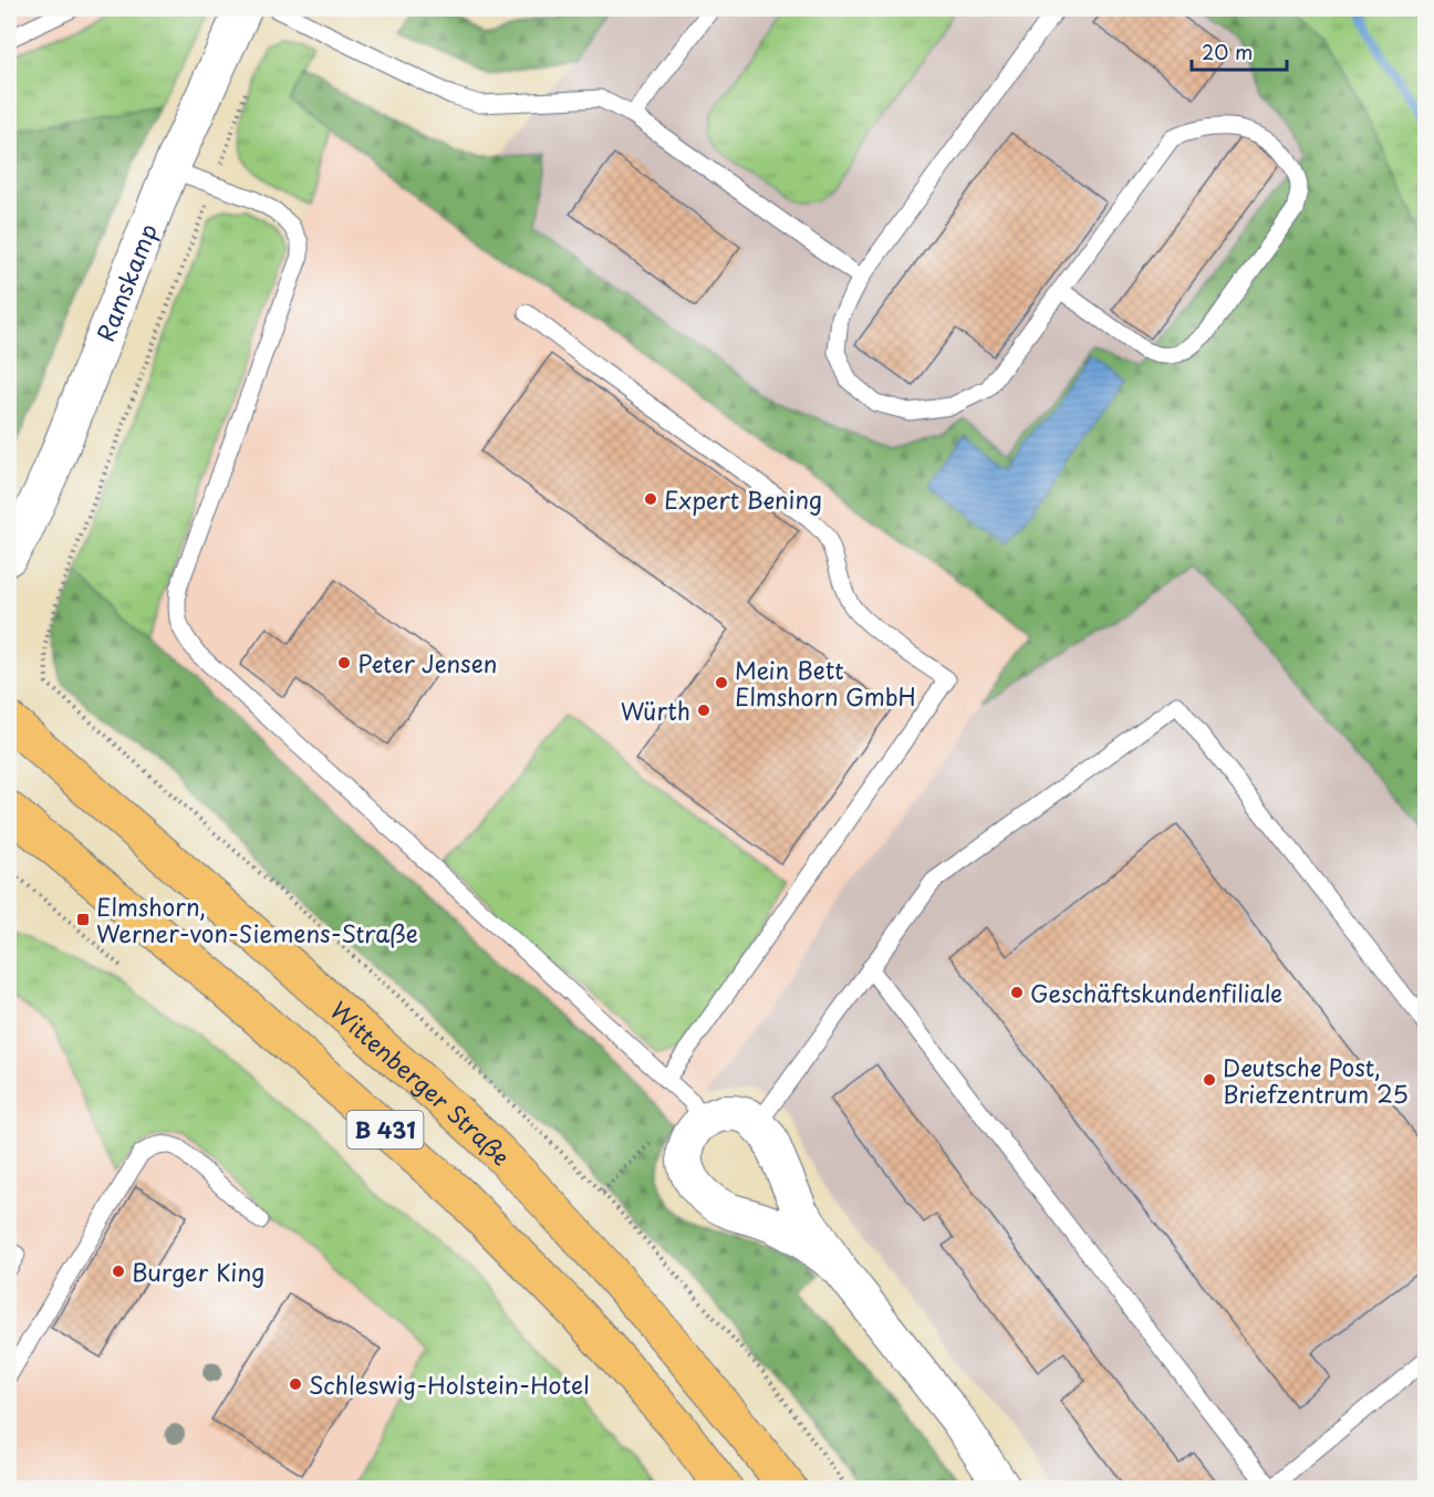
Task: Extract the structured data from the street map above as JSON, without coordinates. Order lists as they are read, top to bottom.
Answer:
{
  "streets": {
    "main road": ["Wittenberger Straße", "B 431"],
    "street": ["Ramskamp"]
  },
  "places": {
    "other": [
      "Expert Bening",
      "Peter Jensen",
      "Mein Bett Elmshorn GmbH",
      "Würth",
      "Geschäftskundenfiliale",
      "Deutsche Post, Briefzentrum 25",
      "Burger King",
      "Schleswig-Holstein-Hotel"
    ],
    "transit": ["Elmshorn, Werner-von-Siemens-Straße"]
  },
  "scale_bar": "20 m"
}
